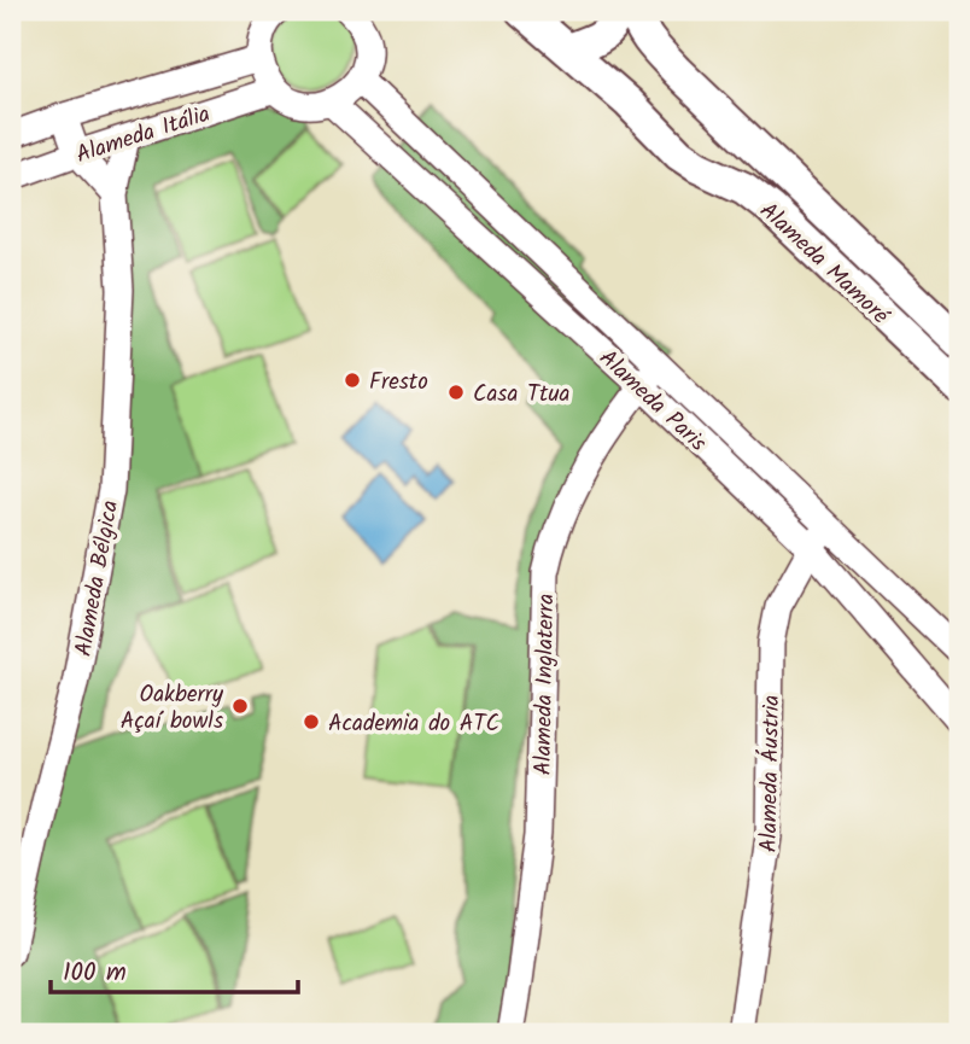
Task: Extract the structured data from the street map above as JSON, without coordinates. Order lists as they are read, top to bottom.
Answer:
{
  "streets": {
    "main road": ["Alameda Mamoré"],
    "street": [
      "Alameda Itália",
      "Alameda Paris",
      "Alameda Bélgica",
      "Alameda Inglaterra",
      "Alameda Áustria"
    ]
  },
  "crossings": [
    ["Alameda Itália", "Alameda Bélgica"],
    ["Alameda Paris", "Alameda Inglaterra"],
    ["Alameda Paris", "Alameda Áustria"]
  ],
  "places": [
    "Fresto",
    "Casa Ttua",
    "Oakberry Açaí bowls",
    "Academia do ATC"
  ],
  "scale_bar": "100 m"
}
